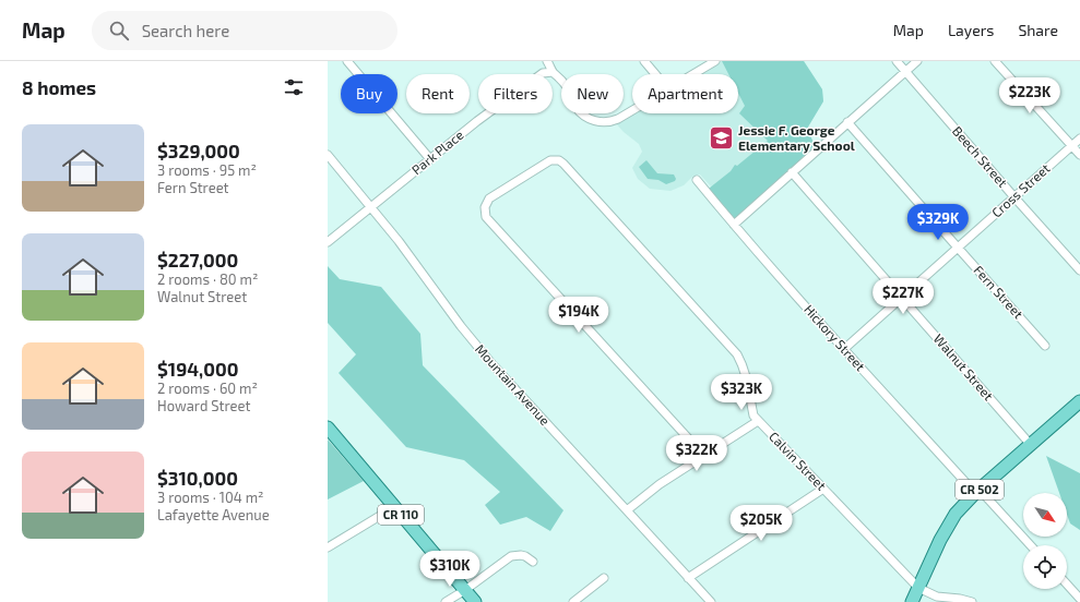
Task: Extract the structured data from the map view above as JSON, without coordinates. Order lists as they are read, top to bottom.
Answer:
{
  "streets": {
    "main road": ["CR 502", "CR 110"],
    "street": [
      "Park Place",
      "Beech Street",
      "Cross Street",
      "Fern Street",
      "Hickory Street",
      "Walnut Street",
      "Mountain Avenue",
      "Calvin Street"
    ]
  },
  "crossings": [
    ["Park Place", "Mountain Avenue"],
    ["Beech Street", "Cross Street"],
    ["Cross Street", "Fern Street"],
    ["Cross Street", "Hickory Street"],
    ["Cross Street", "Walnut Street"],
    ["Hickory Street", "CR 502"],
    ["Walnut Street", "CR 502"],
    ["Calvin Street", "CR 502"]
  ],
  "places": {
    "school or university": ["Jessie F. George Elementary School"]
  },
  "north": "bottom right",
  "page": {
    "header": "Map",
    "search": "Search here",
    "nav": ["Map", "Layers", "Share"],
    "heading": "8 homes",
    "chip": [
      "Buy",
      "Rent",
      "Filters",
      "New",
      "Apartment"
    ],
    "price": [
      "$223K",
      "$329K",
      "$227K",
      "$194K",
      "$323K",
      "$322K",
      "$205K",
      "$310K"
    ],
    "list": [
      {
        "name": "$329,000",
        "note": "3 rooms · 95 m² · Fern Street"
      },
      {
        "name": "$227,000",
        "note": "2 rooms · 80 m² · Walnut Street"
      },
      {
        "name": "$194,000",
        "note": "2 rooms · 60 m² · Howard Street"
      },
      {
        "name": "$310,000",
        "note": "3 rooms · 104 m² · Lafayette Avenue"
      }
    ]
  }
}
